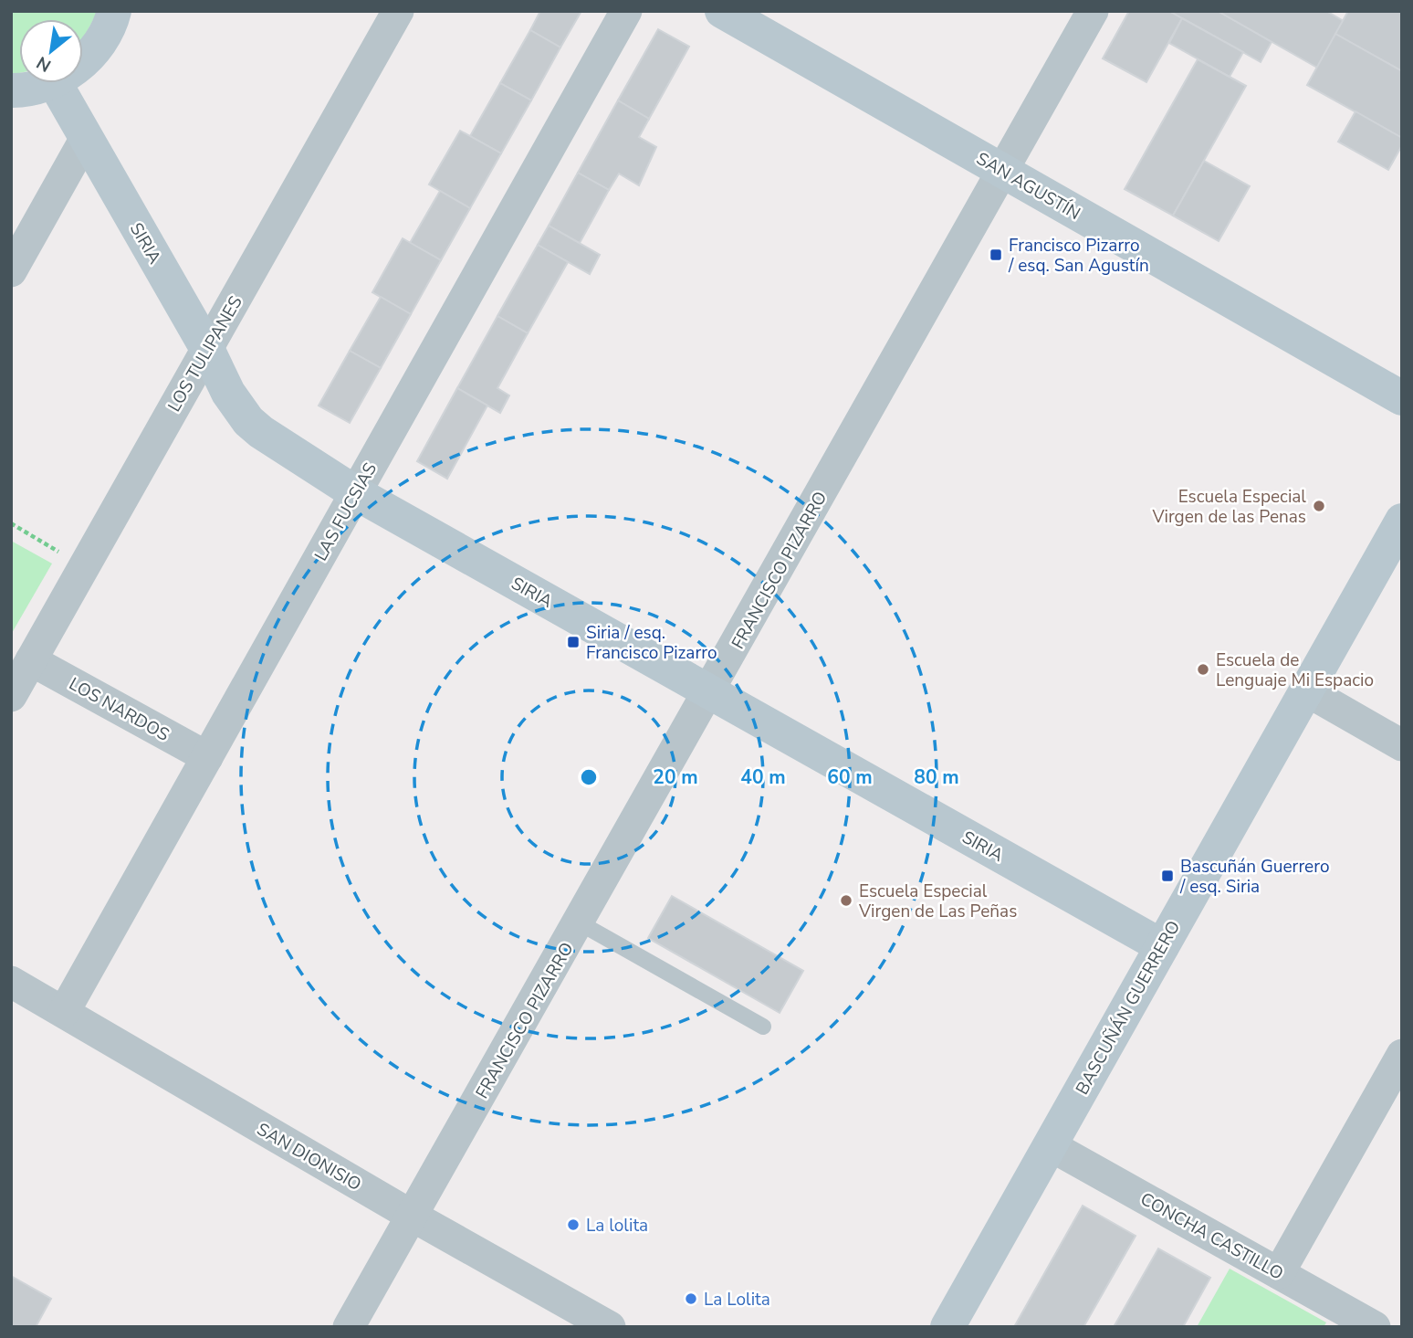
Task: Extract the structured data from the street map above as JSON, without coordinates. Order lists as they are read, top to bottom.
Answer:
{
  "streets": {
    "street": [
      "SAN AGUSTÍN",
      "SIRIA",
      "LOS TULIPANES",
      "LAS FUCSIAS",
      "FRANCISCO PIZARRO",
      "LOS NARDOS",
      "BASCUÑÁN GUERRERO",
      "SAN DIONISIO",
      "CONCHA CASTILLO"
    ]
  },
  "crossings": [
    ["SAN AGUSTÍN", "FRANCISCO PIZARRO"],
    ["SIRIA", "LOS TULIPANES"],
    ["SIRIA", "LAS FUCSIAS"],
    ["SIRIA", "FRANCISCO PIZARRO"],
    ["SIRIA", "BASCUÑÁN GUERRERO"],
    ["LOS TULIPANES", "LOS NARDOS"],
    ["LAS FUCSIAS", "LOS NARDOS"],
    ["LAS FUCSIAS", "SAN DIONISIO"],
    ["FRANCISCO PIZARRO", "SAN DIONISIO"],
    ["BASCUÑÁN GUERRERO", "CONCHA CASTILLO"]
  ],
  "places": {
    "transit": ["Francisco Pizarro / esq. San Agustín", "Siria / esq. Francisco Pizarro", "Bascuñán Guerrero / esq. Siria"],
    "other": [
      "Escuela Especial Virgen de las Penas",
      "Escuela de Lenguaje Mi Espacio",
      "Escuela Especial Virgen de Las Peñas",
      "La lolita",
      "La Lolita"
    ]
  },
  "north": "bottom left",
  "rings": [
    "20 m",
    "40 m",
    "60 m",
    "80 m"
  ]
}
